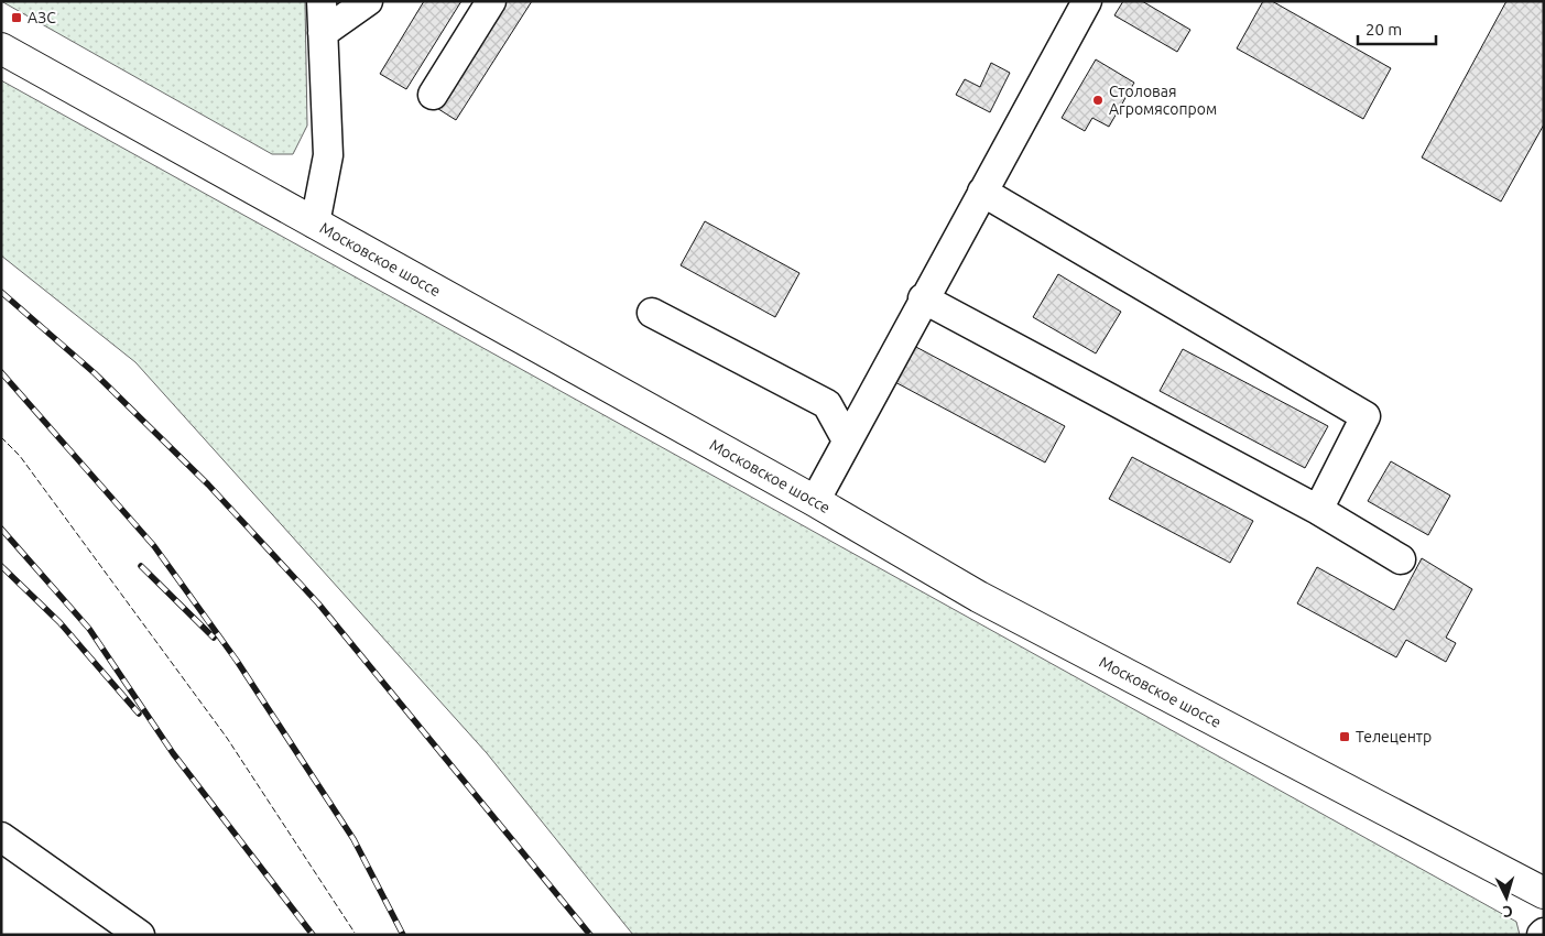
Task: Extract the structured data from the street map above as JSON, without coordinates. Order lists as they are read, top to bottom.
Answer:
{
  "streets": {
    "main road": ["Московское шоссе"]
  },
  "places": {
    "transit": ["АЗС", "Телецентр"],
    "other": ["Столовая Агромясопром"]
  },
  "scale_bar": "20 m",
  "north": "bottom"
}
